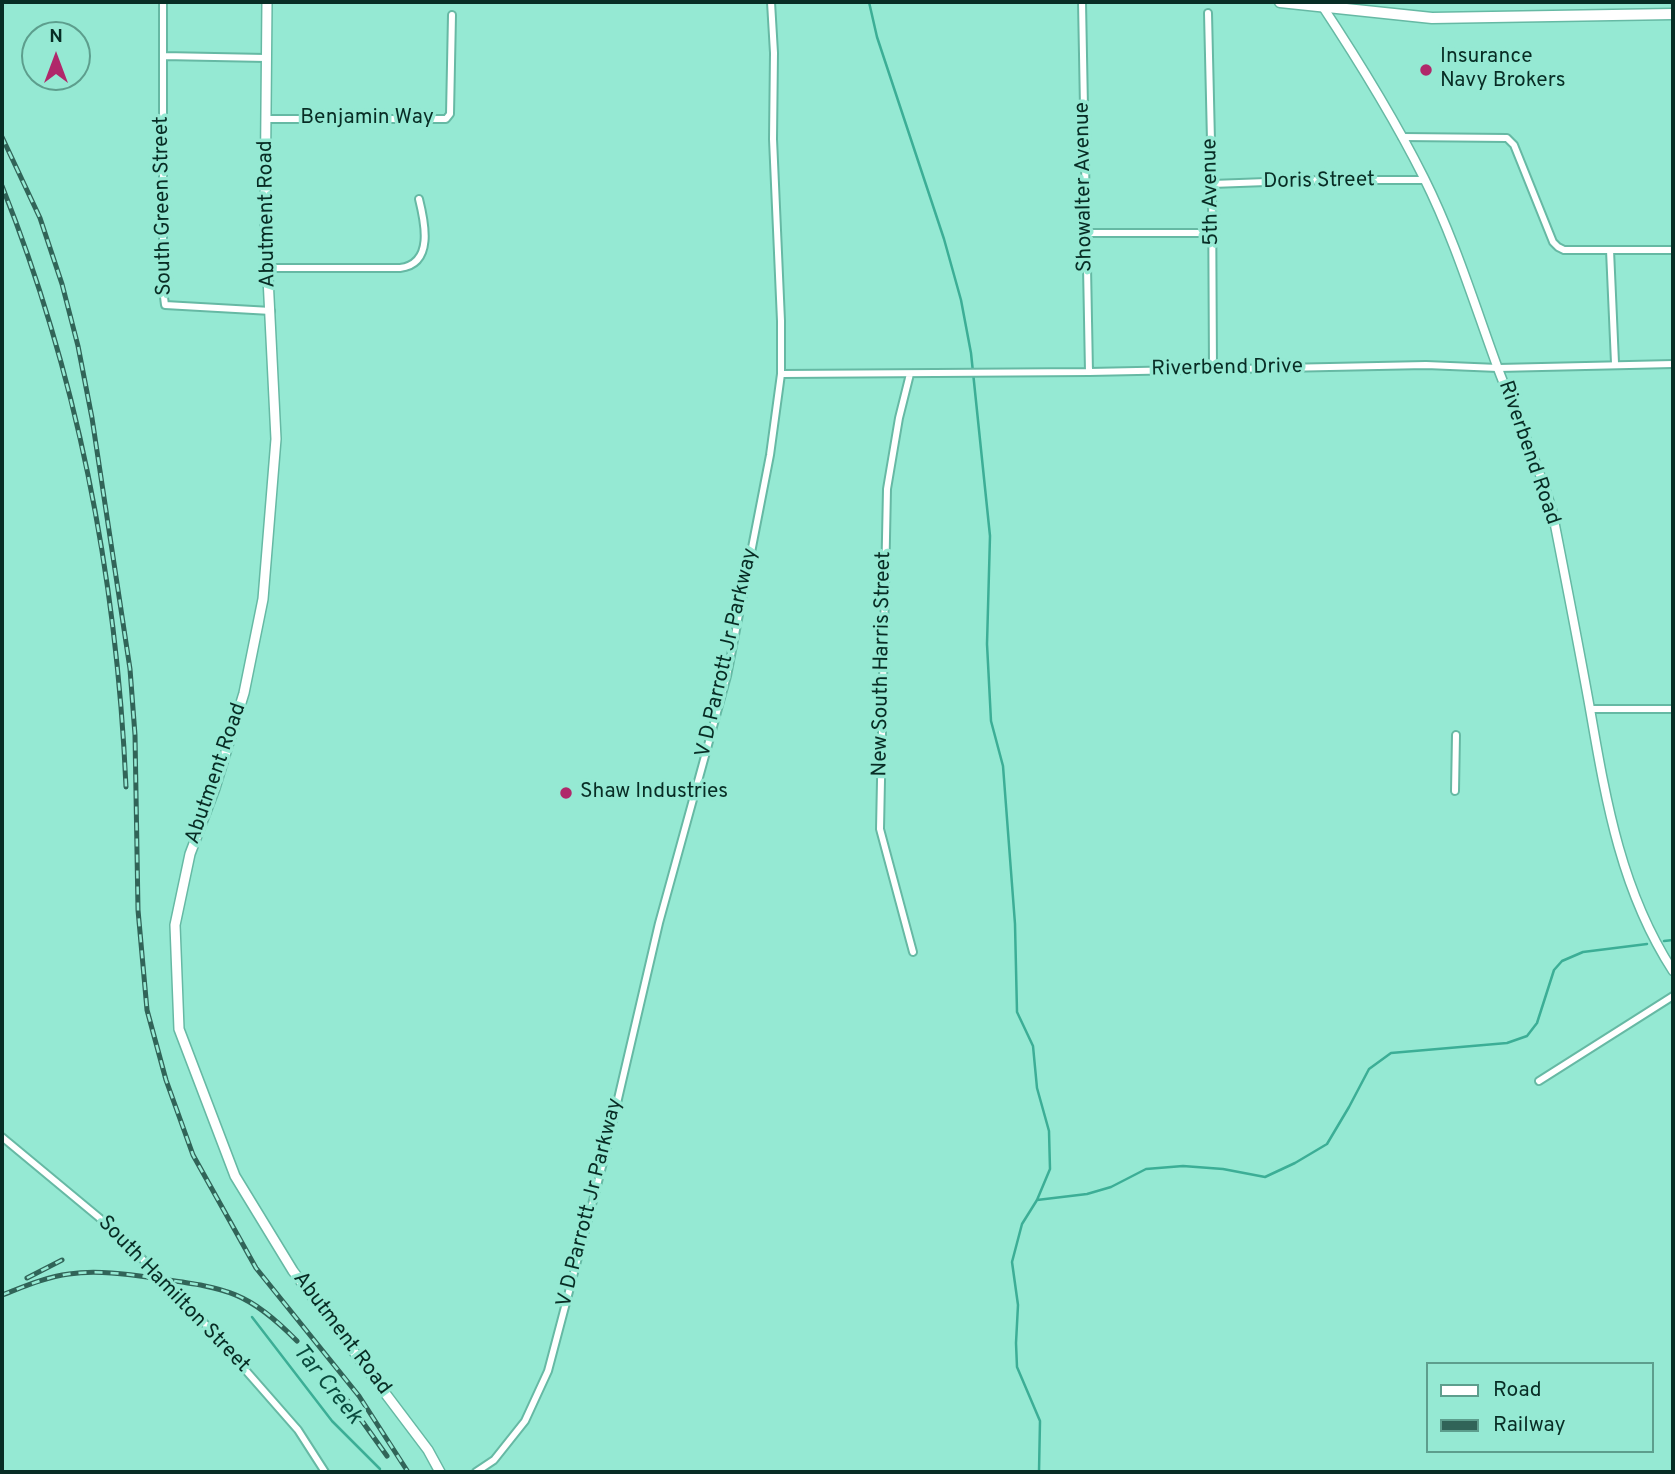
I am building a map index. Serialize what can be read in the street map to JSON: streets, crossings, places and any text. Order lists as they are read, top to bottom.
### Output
{
  "streets": {
    "main road": ["Abutment Road"],
    "street": [
      "Benjamin Way",
      "Doris Street",
      "Showalter Avenue",
      "5th Avenue",
      "South Green Street",
      "Riverbend Drive",
      "Riverbend Road",
      "V D Parrott Jr Parkway",
      "New South Harris Street",
      "South Hamilton Street"
    ]
  },
  "crossings": [
    ["Benjamin Way", "Abutment Road"],
    ["Doris Street", "5th Avenue"],
    ["Doris Street", "Riverbend Road"],
    ["Showalter Avenue", "Riverbend Drive"],
    ["5th Avenue", "Riverbend Drive"],
    ["South Green Street", "Abutment Road"],
    ["Riverbend Drive", "Riverbend Road"],
    ["Riverbend Drive", "V D Parrott Jr Parkway"],
    ["Riverbend Drive", "New South Harris Street"]
  ],
  "water": ["Tar Creek"],
  "places": ["Insurance Navy Brokers", "Shaw Industries"],
  "legend": ["Road", "Railway"],
  "north": "top"
}
